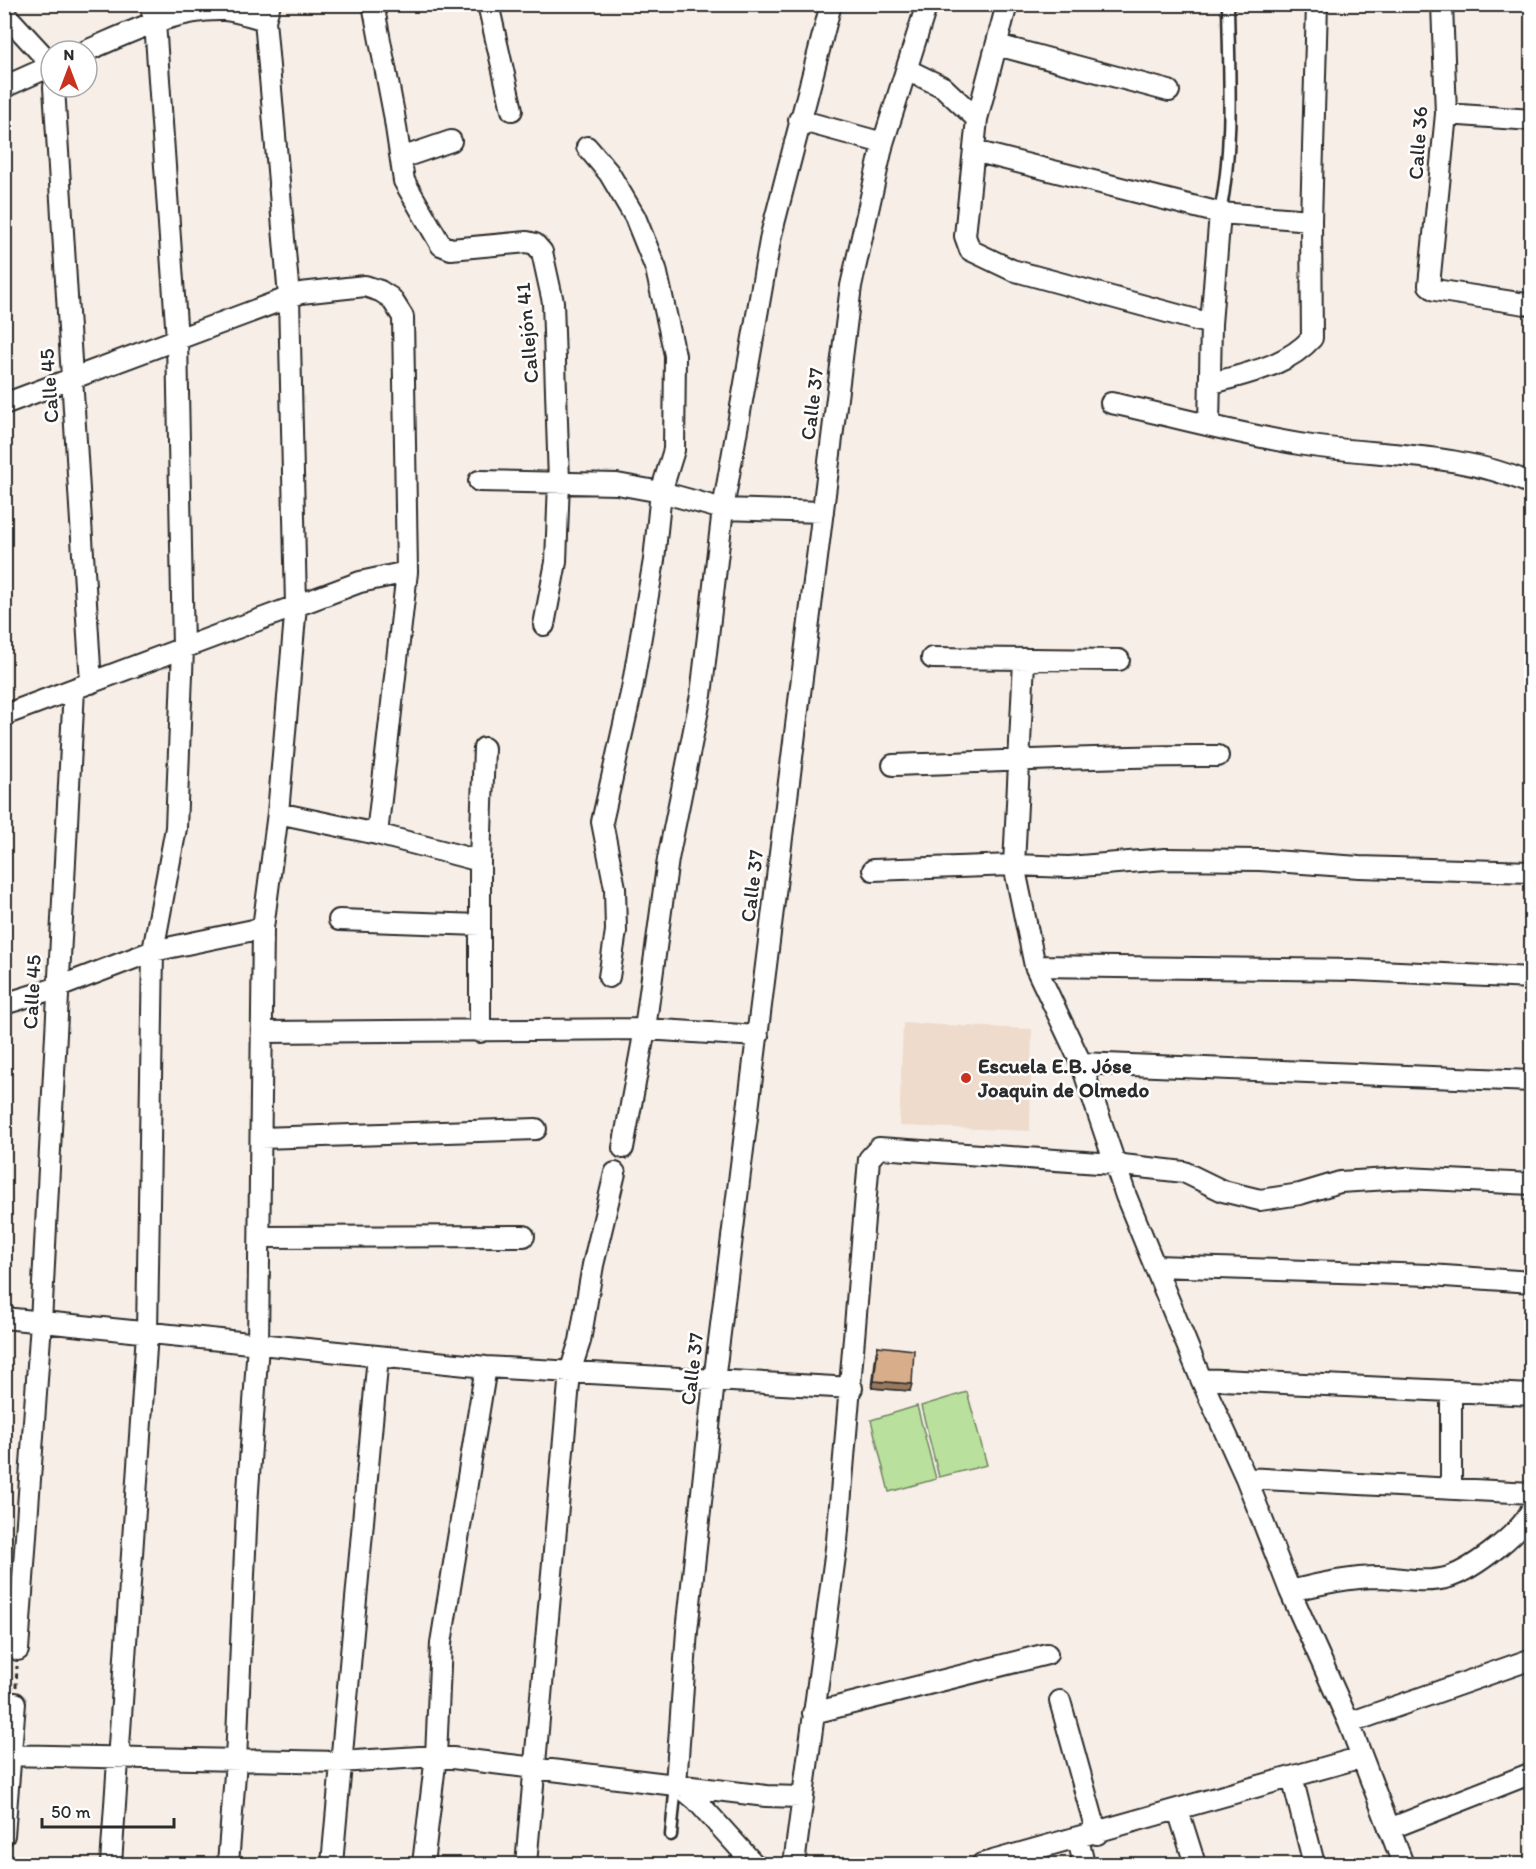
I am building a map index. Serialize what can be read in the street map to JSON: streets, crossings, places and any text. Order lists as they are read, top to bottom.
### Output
{
  "streets": {
    "street": [
      "Calle 36",
      "Callejón 41",
      "Calle 45",
      "Calle 37"
    ]
  },
  "places": ["Escuela E.B. Jóse Joaquin de Olmedo"],
  "scale_bar": "50 m",
  "north": "top"
}
